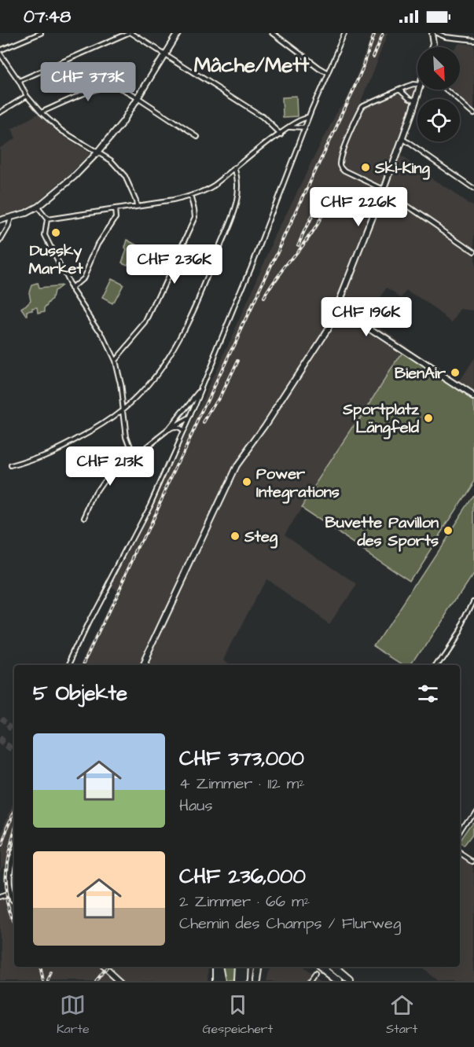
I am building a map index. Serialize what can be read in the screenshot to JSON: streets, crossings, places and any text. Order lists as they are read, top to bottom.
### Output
{
  "districts": ["Mâche/Mett"],
  "places": [
    "Ski-King",
    "Dussky Market",
    "BienAir",
    "Sportplatz Längfeld",
    "Power Integrations",
    "Buvette Pavillon des Sports",
    "Steg"
  ],
  "north": "bottom right",
  "page": {
    "status": "07:48",
    "price": [
      "CHF 373K",
      "CHF 226K",
      "CHF 236K",
      "CHF 196K",
      "CHF 213K"
    ],
    "heading": "5 Objekte",
    "list": [
      {
        "name": "CHF 373,000",
        "note": "4 Zimmer · 112 m² · Haus"
      },
      {
        "name": "CHF 236,000",
        "note": "2 Zimmer · 66 m² · Chemin des Champs / Flurweg"
      }
    ],
    "tabs": ["Karte", "Gespeichert", "Start"]
  }
}
